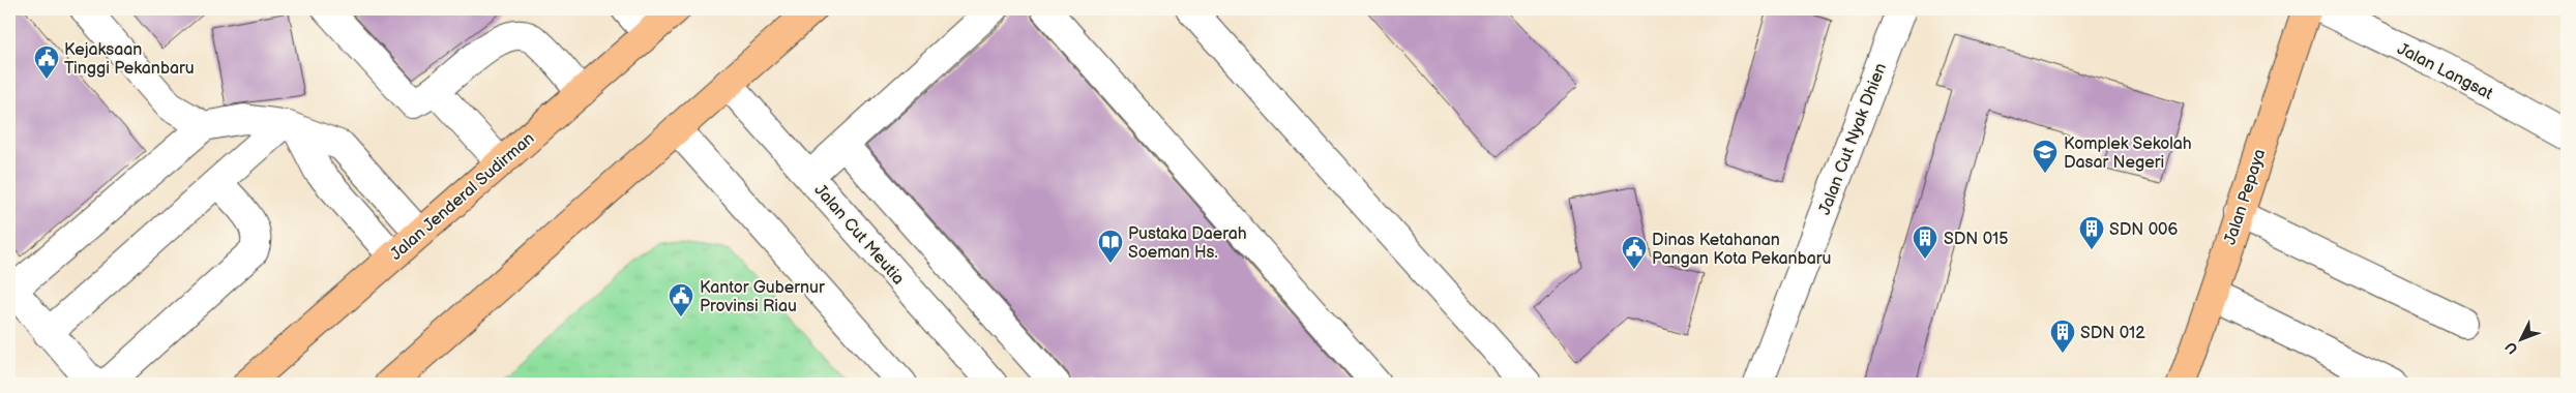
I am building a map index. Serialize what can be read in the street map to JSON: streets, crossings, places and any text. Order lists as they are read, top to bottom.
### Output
{
  "streets": {
    "main road": ["Jalan Jenderal Sudirman", "Jalan Pepaya"],
    "street": ["Jalan Langsat", "Jalan Cut Nyak Dhien", "Jalan Cut Meutia"]
  },
  "places": {
    "public building": ["Kejaksaan Tinggi Pekanbaru", "Dinas Ketahanan Pangan Kota Pekanbaru", "Kantor Gubernur Provinsi Riau"],
    "school or university": ["Komplek Sekolah Dasar Negeri"],
    "building": ["SDN 006", "SDN 015", "SDN 012"],
    "library": ["Pustaka Daerah Soeman Hs."]
  },
  "north": "bottom left"
}
